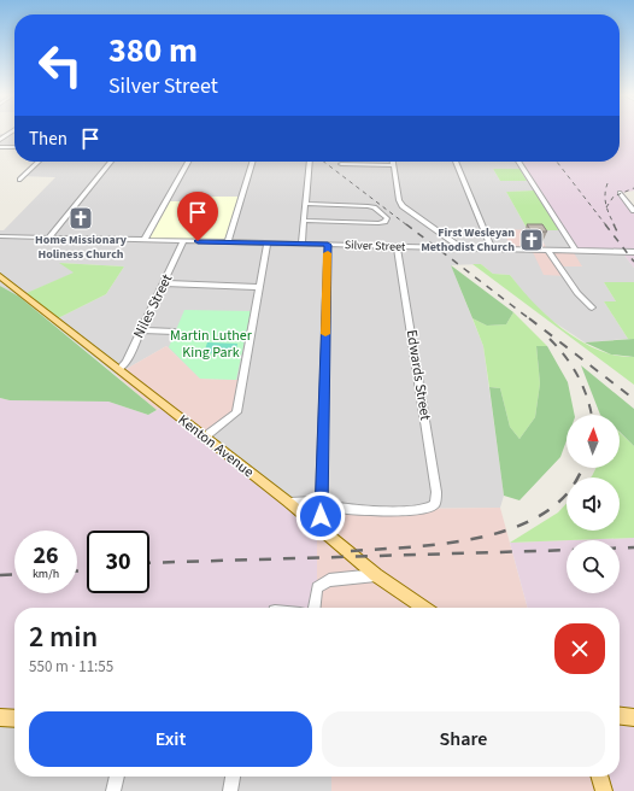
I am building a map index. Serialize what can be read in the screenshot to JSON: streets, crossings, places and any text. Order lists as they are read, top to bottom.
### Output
{
  "streets": {
    "main road": ["Kenton Avenue"],
    "street": ["Silver Street", "Niles Street", "Edwards Street"]
  },
  "crossings": [
    ["Silver Street", "Niles Street"],
    ["Silver Street", "Edwards Street"],
    ["Niles Street", "Kenton Avenue"]
  ],
  "parks": ["Martin Luther King Park"],
  "places": {
    "church": ["Home Missionary Holiness Church", "First Wesleyan Methodist Church"]
  },
  "north": "top",
  "page": {
    "turn": ["380 m", "Silver Street"],
    "then": "Then",
    "speed": "26 km/h",
    "limit": "30",
    "heading": ["2 min", "550 m · 11:55"],
    "buttons": ["Exit", "Share"]
  }
}
